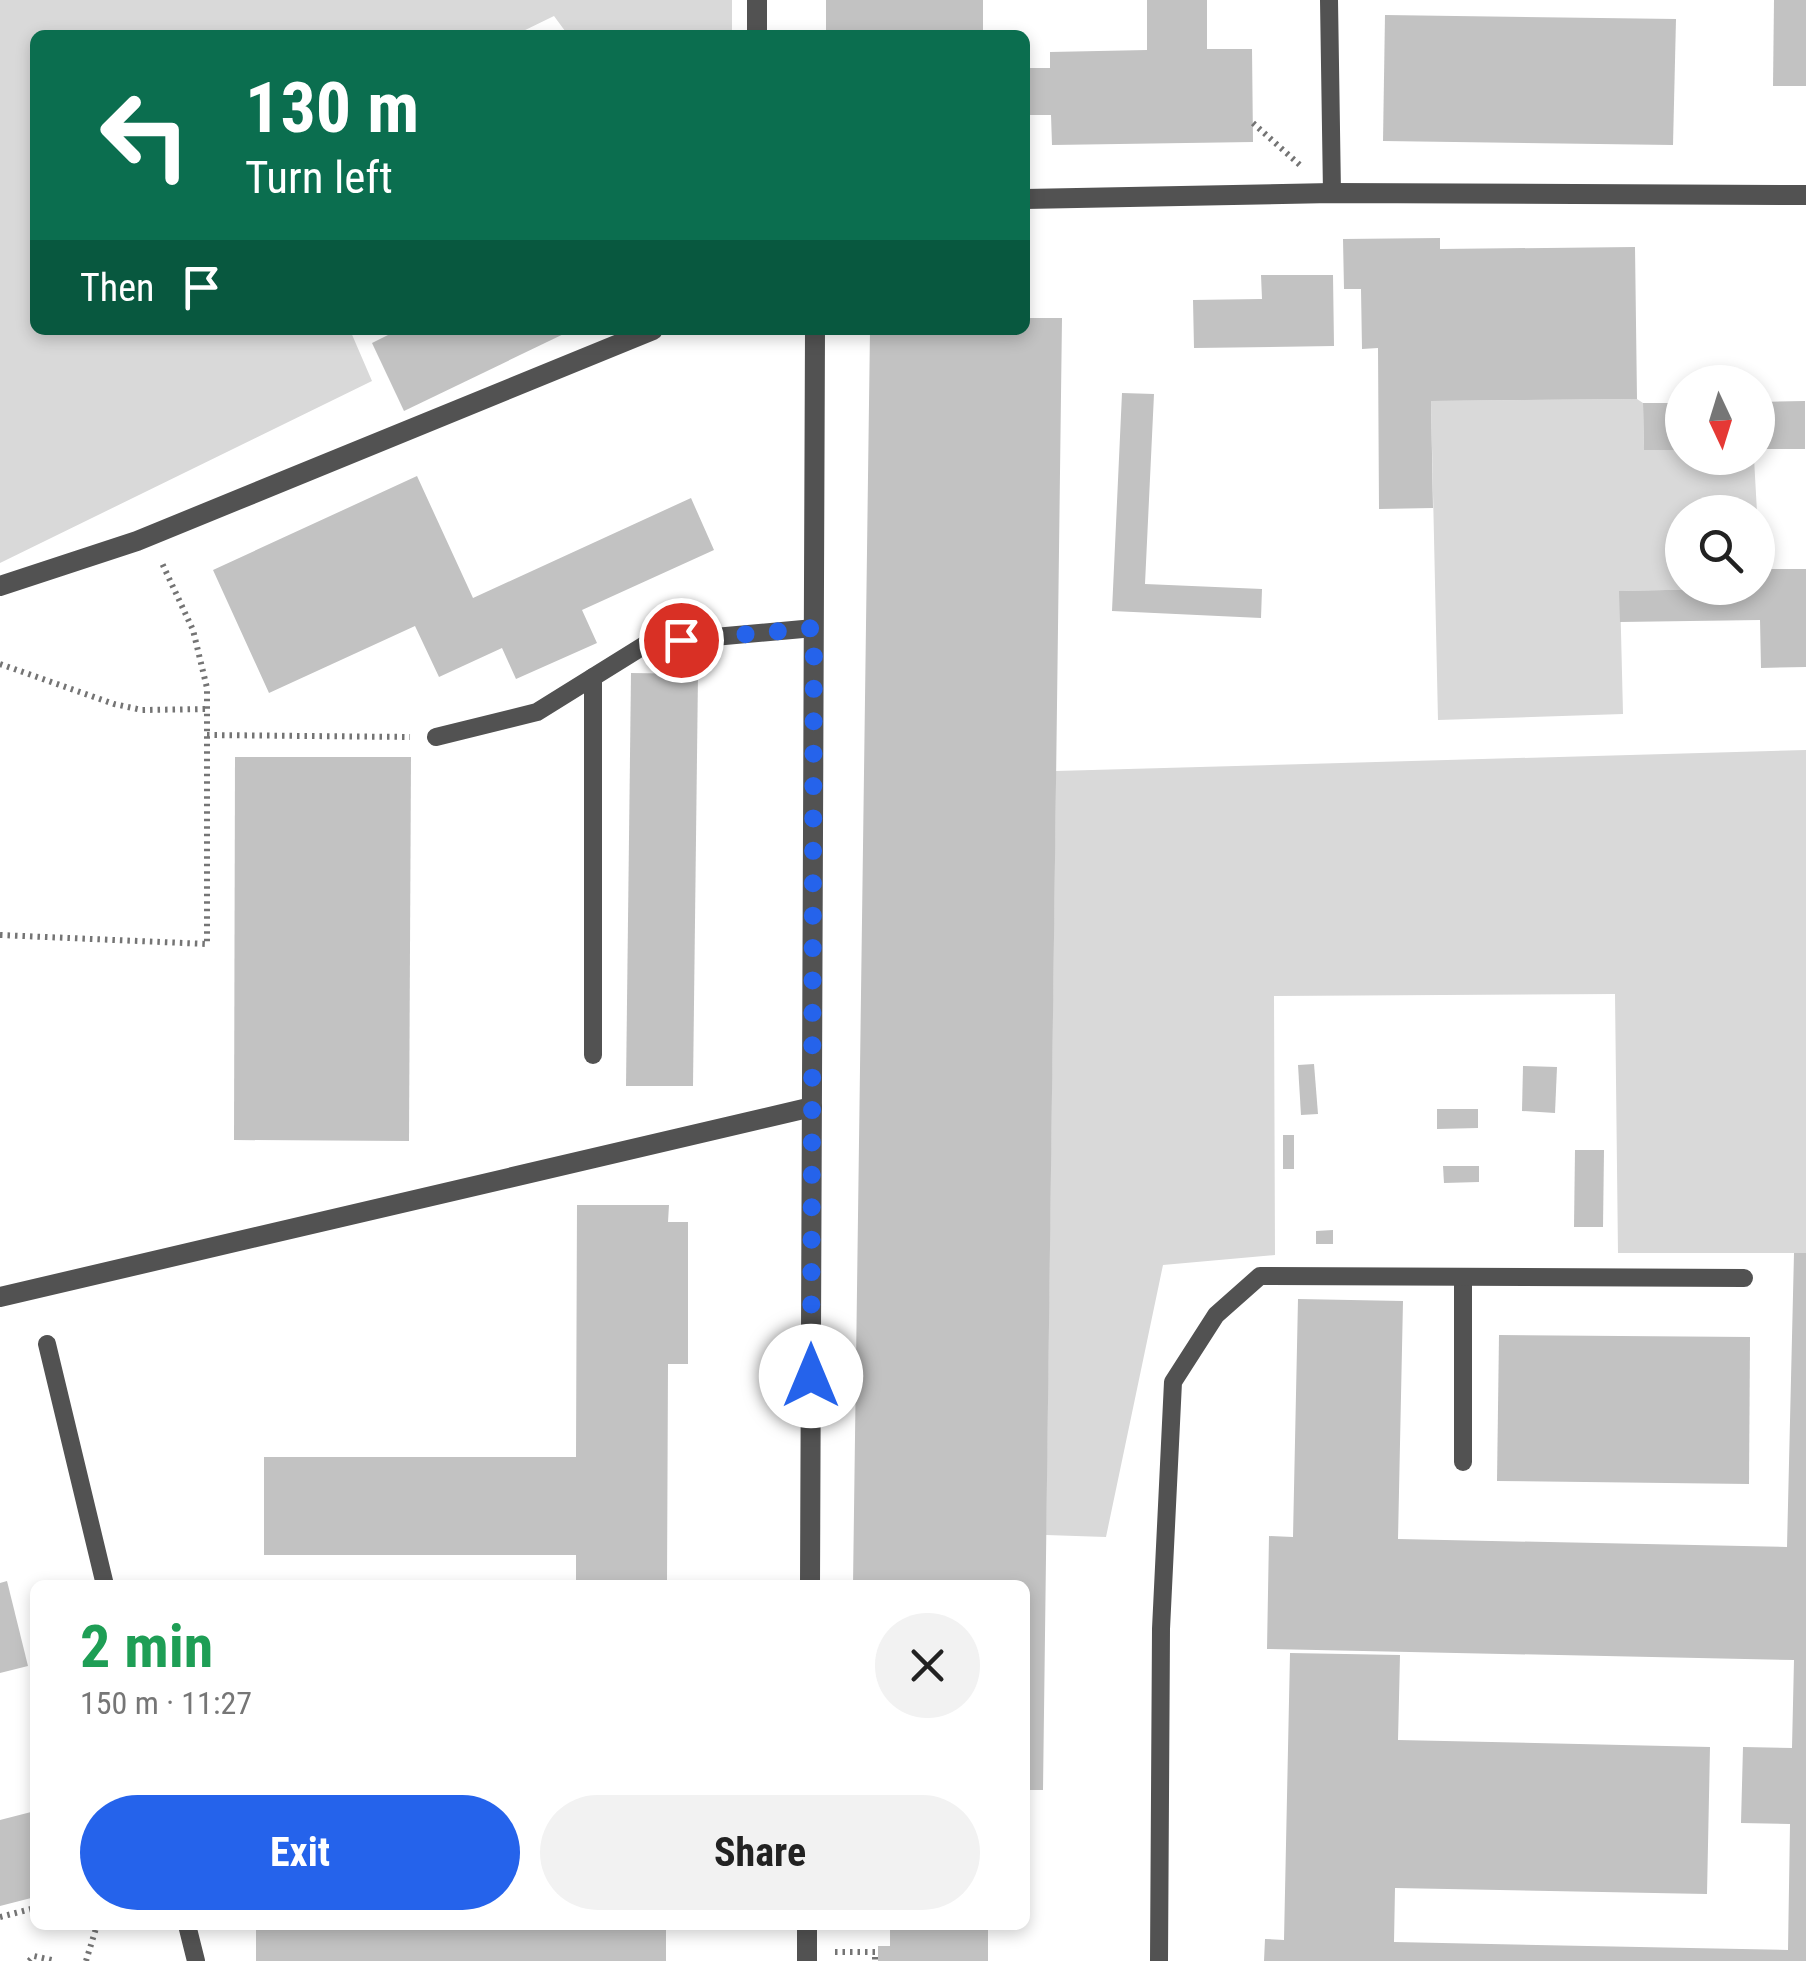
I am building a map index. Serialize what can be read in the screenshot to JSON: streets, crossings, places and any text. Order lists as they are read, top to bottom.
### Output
{
  "north": "bottom",
  "page": {
    "turn": ["130 m", "Turn left"],
    "then": "Then",
    "heading": ["2 min", "150 m · 11:27"],
    "buttons": ["Exit", "Share"]
  }
}
